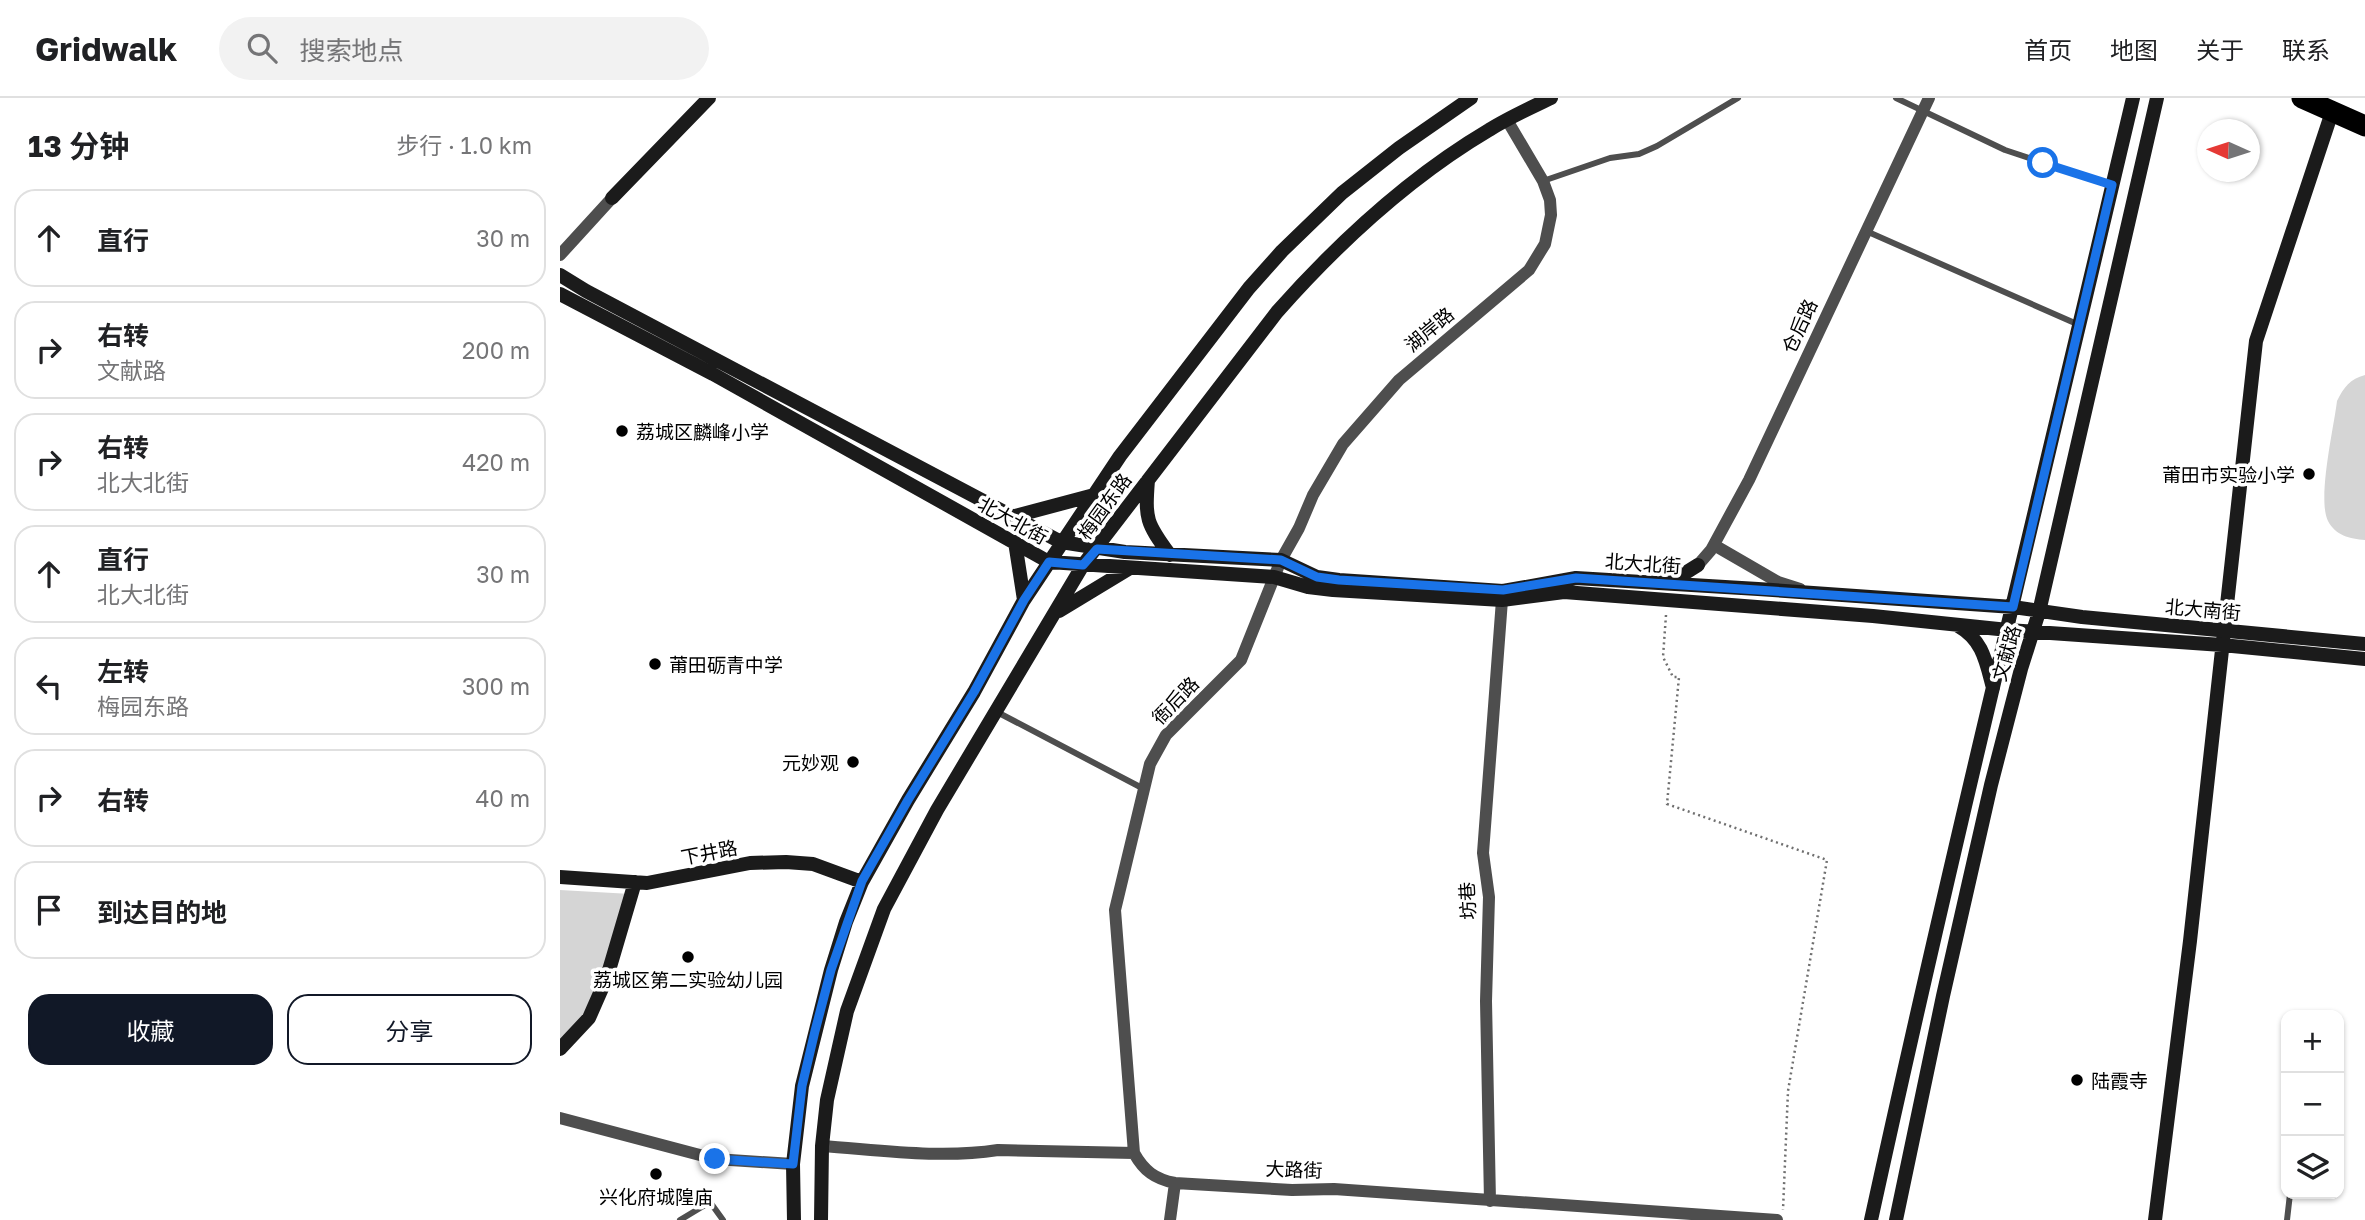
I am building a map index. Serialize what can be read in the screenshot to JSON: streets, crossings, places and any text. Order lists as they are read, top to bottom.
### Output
{
  "streets": {
    "main road": [
      "梅园东路",
      "北大北街",
      "北大南街",
      "文献路",
      "下井路"
    ],
    "street": [
      "仓后路",
      "湖岸路",
      "衙后路",
      "坊巷",
      "大路街"
    ]
  },
  "crossings": [
    ["湖岸路", "梅园东路"],
    ["湖岸路", "北大北街"],
    ["湖岸路", "衙后路"],
    ["梅园东路", "北大北街"],
    ["梅园东路", "下井路"],
    ["北大北街", "北大南街"],
    ["北大北街", "文献路"],
    ["北大北街", "衙后路"],
    ["北大北街", "坊巷"],
    ["北大南街", "文献路"],
    ["衙后路", "大路街"],
    ["坊巷", "大路街"]
  ],
  "places": [
    "荔城区麟峰小学",
    "莆田市实验小学",
    "莆田砺青中学",
    "元妙观",
    "荔城区第二实验幼儿园",
    "陆霞寺",
    "兴化府城隍庙"
  ],
  "north": "left",
  "page": {
    "header": "Gridwalk",
    "search": "搜索地点",
    "nav": [
      "首页",
      "地图",
      "关于",
      "联系"
    ],
    "heading": ["13 分钟", "步行 · 1.0 km"],
    "list": [
      ["直行", "30 m"],
      ["右转", "文献路", "200 m"],
      ["右转", "北大北街", "420 m"],
      ["直行", "北大北街", "30 m"],
      ["左转", "梅园东路", "300 m"],
      ["右转", "40 m"],
      "到达目的地"
    ],
    "buttons": ["收藏", "分享"],
    "map_buttons": ["+", "−"]
  }
}
